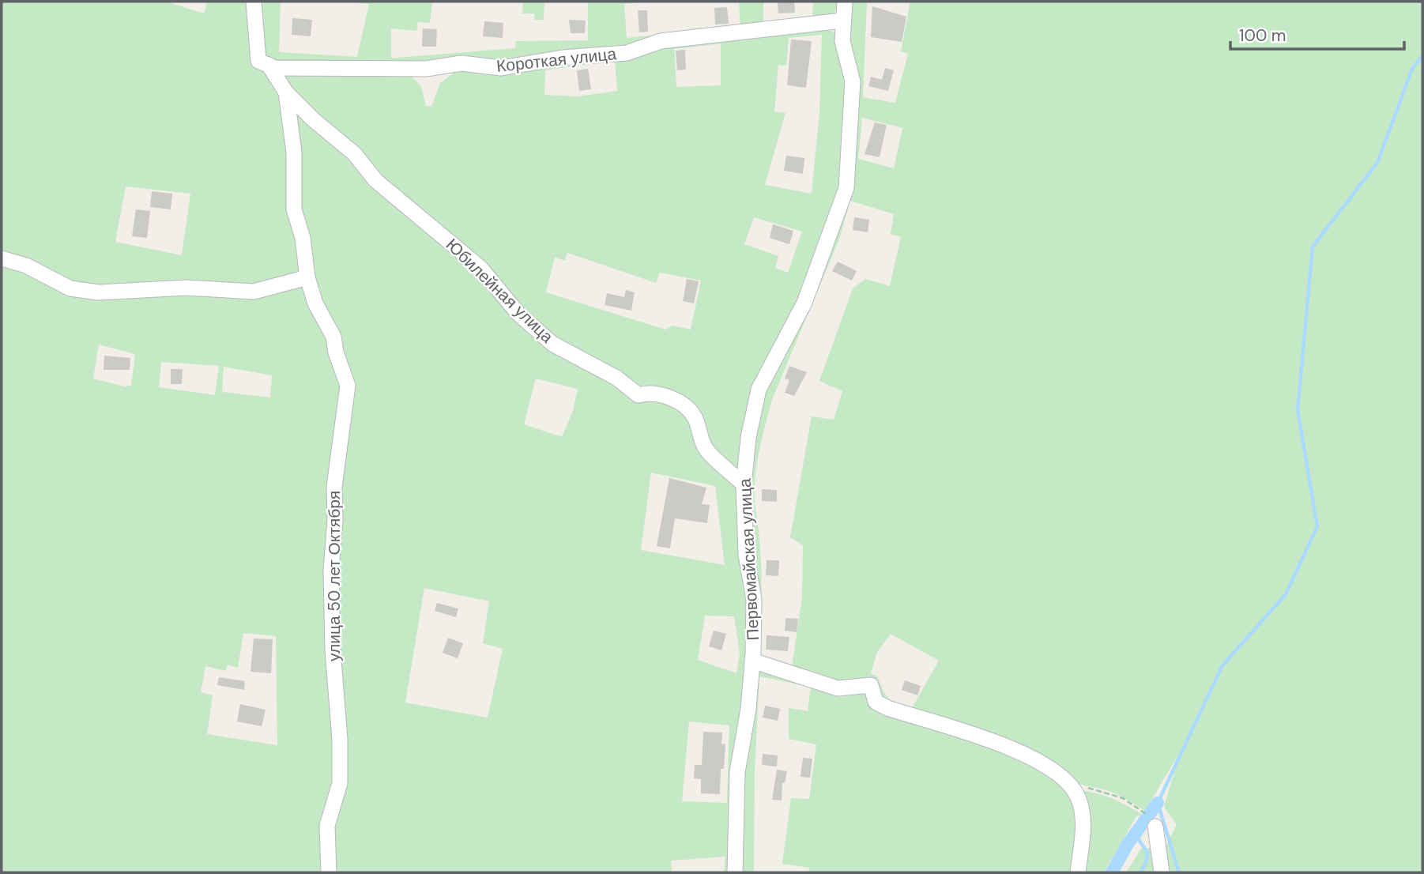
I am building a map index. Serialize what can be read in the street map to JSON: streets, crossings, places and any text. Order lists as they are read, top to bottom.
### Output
{
  "streets": {
    "street": [
      "Короткая улица",
      "Юбилейная улица",
      "Первомайская улица",
      "улица 50 лет Октября"
    ]
  },
  "crossings": [
    ["Короткая улица", "Первомайская улица"],
    ["Короткая улица", "улица 50 лет Октября"],
    ["Юбилейная улица", "Первомайская улица"],
    ["Юбилейная улица", "улица 50 лет Октября"]
  ],
  "scale_bar": "100 m"
}
